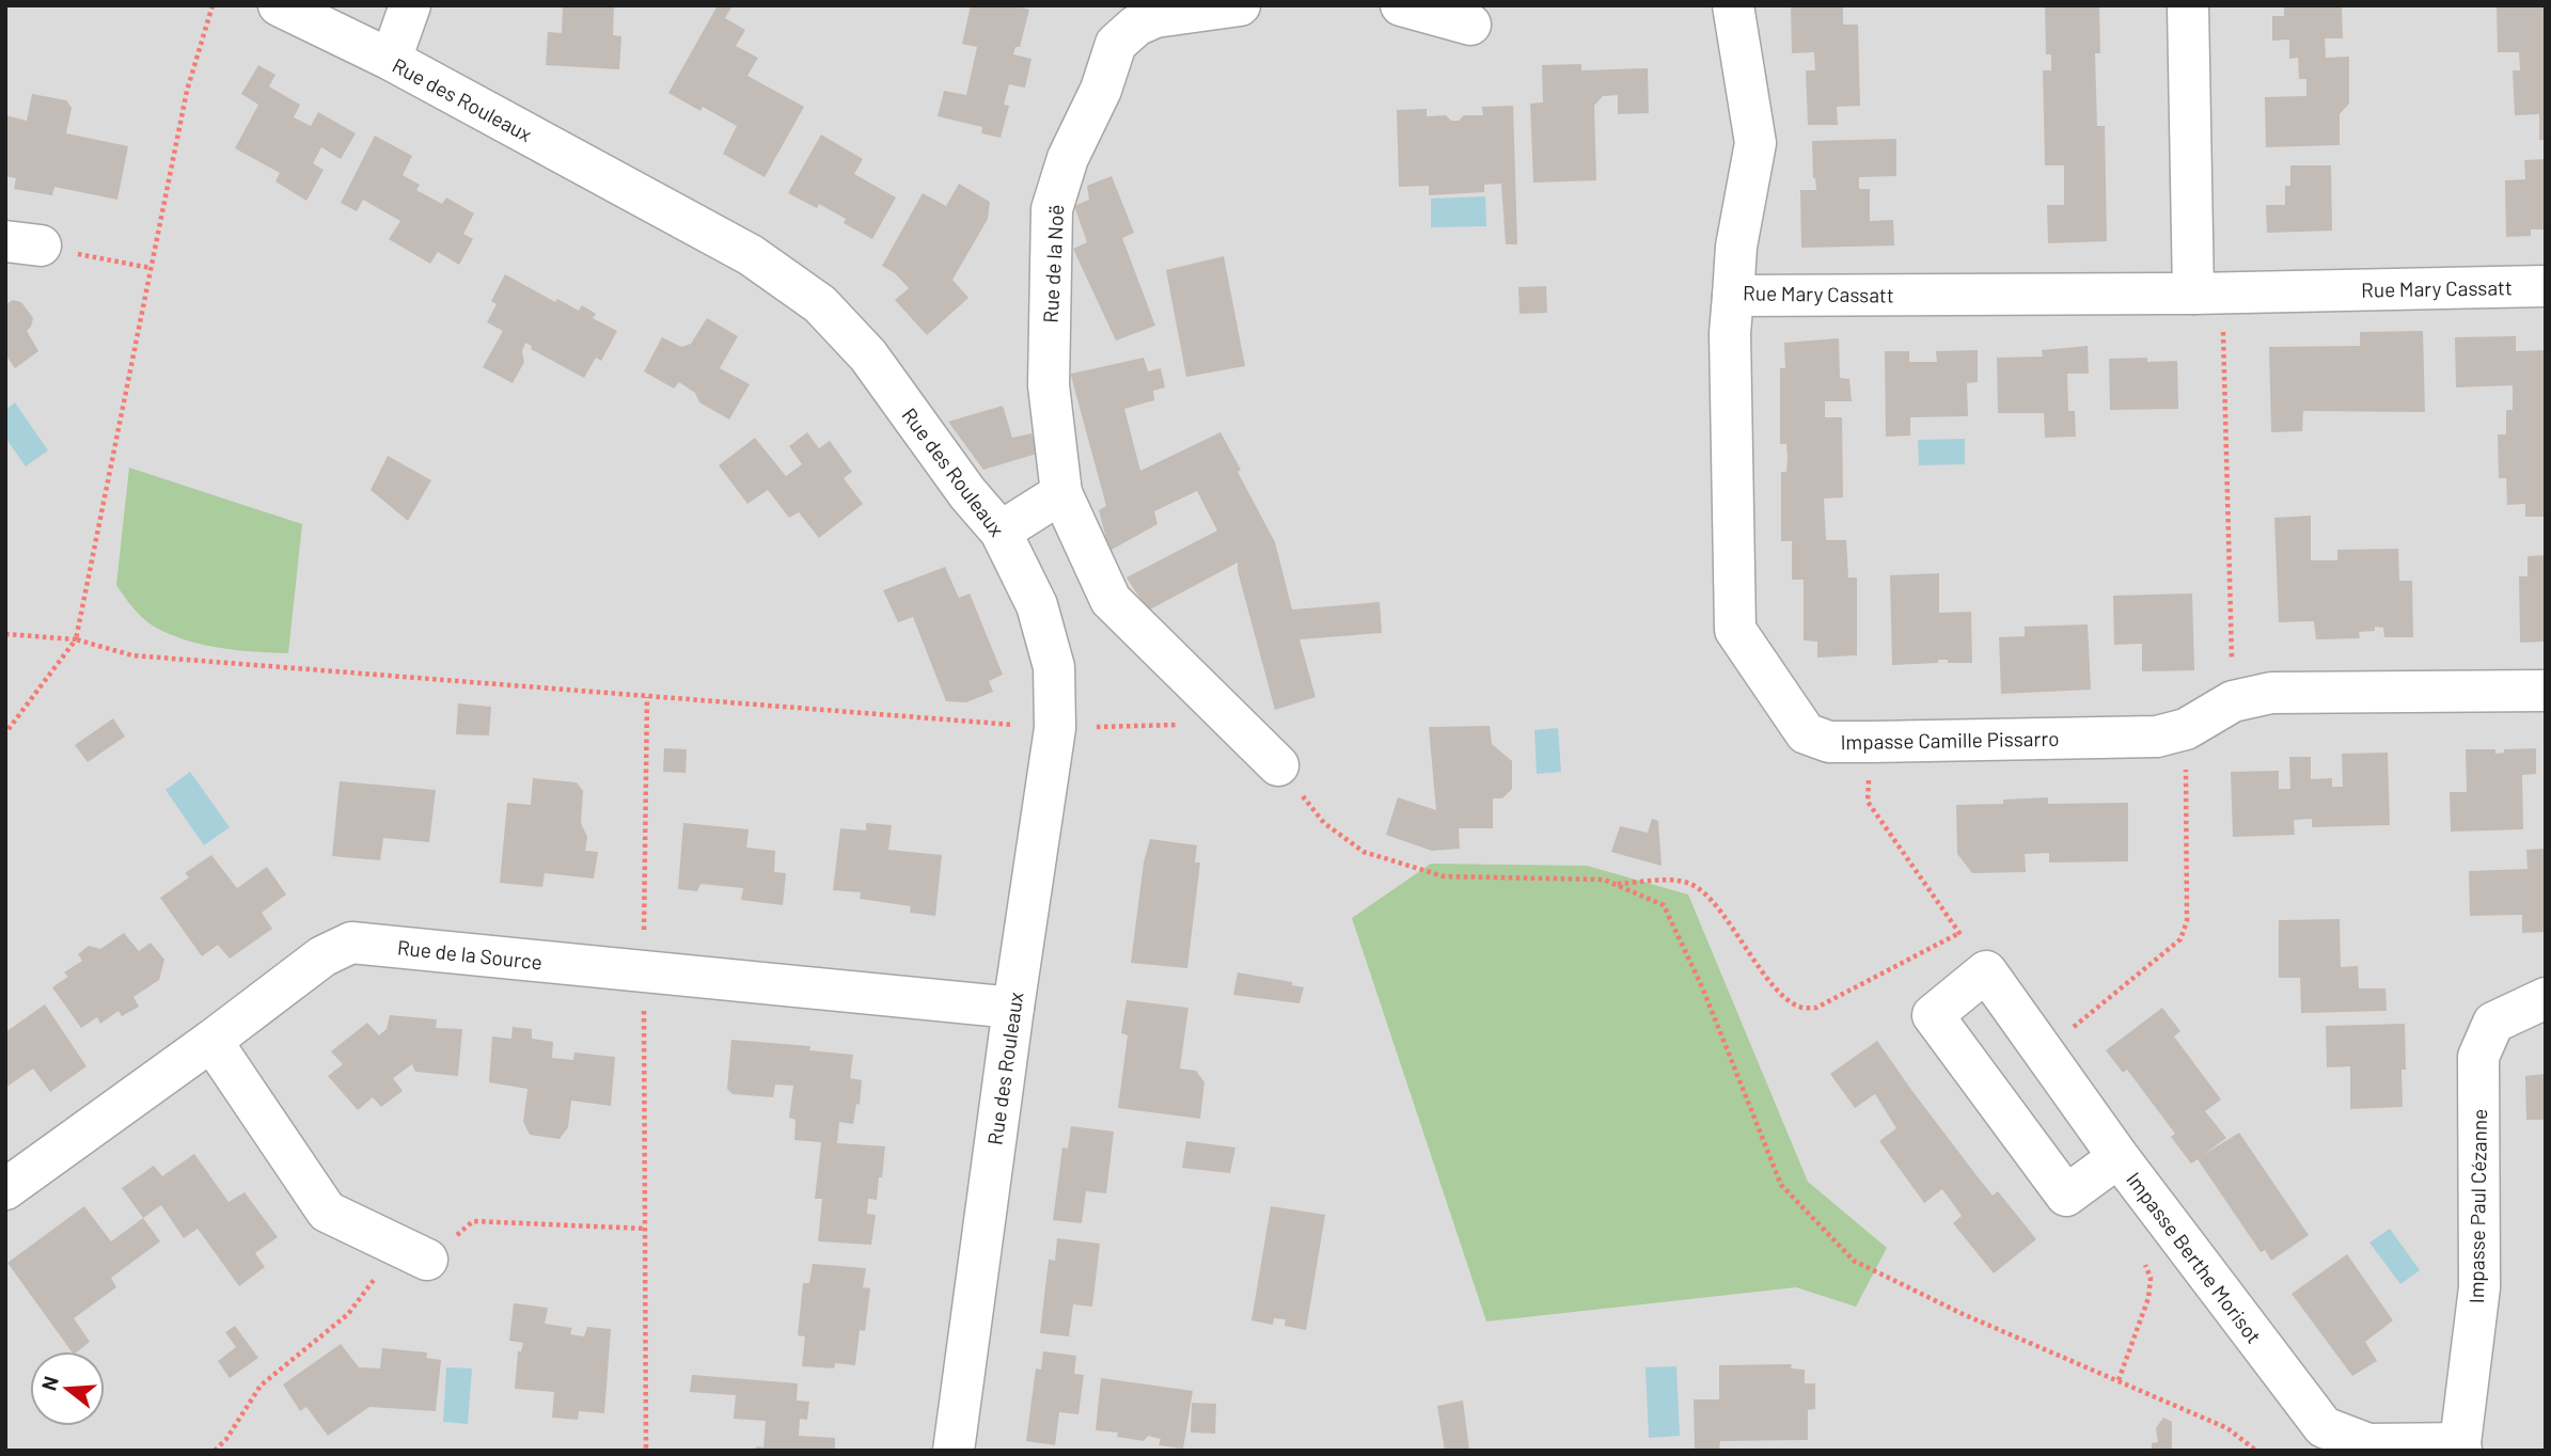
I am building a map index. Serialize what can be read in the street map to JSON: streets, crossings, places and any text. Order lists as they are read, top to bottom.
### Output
{
  "streets": {
    "street": [
      "Rue des Rouleaux",
      "Rue de la Noë",
      "Rue Mary Cassatt",
      "Impasse Camille Pissarro",
      "Rue de la Source",
      "Impasse Paul Cézanne",
      "Impasse Berthe Morisot"
    ]
  },
  "crossings": [
    ["Rue des Rouleaux", "Rue de la Source"],
    ["Rue Mary Cassatt", "Impasse Camille Pissarro"],
    ["Impasse Paul Cézanne", "Impasse Berthe Morisot"]
  ],
  "north": "left"
}
